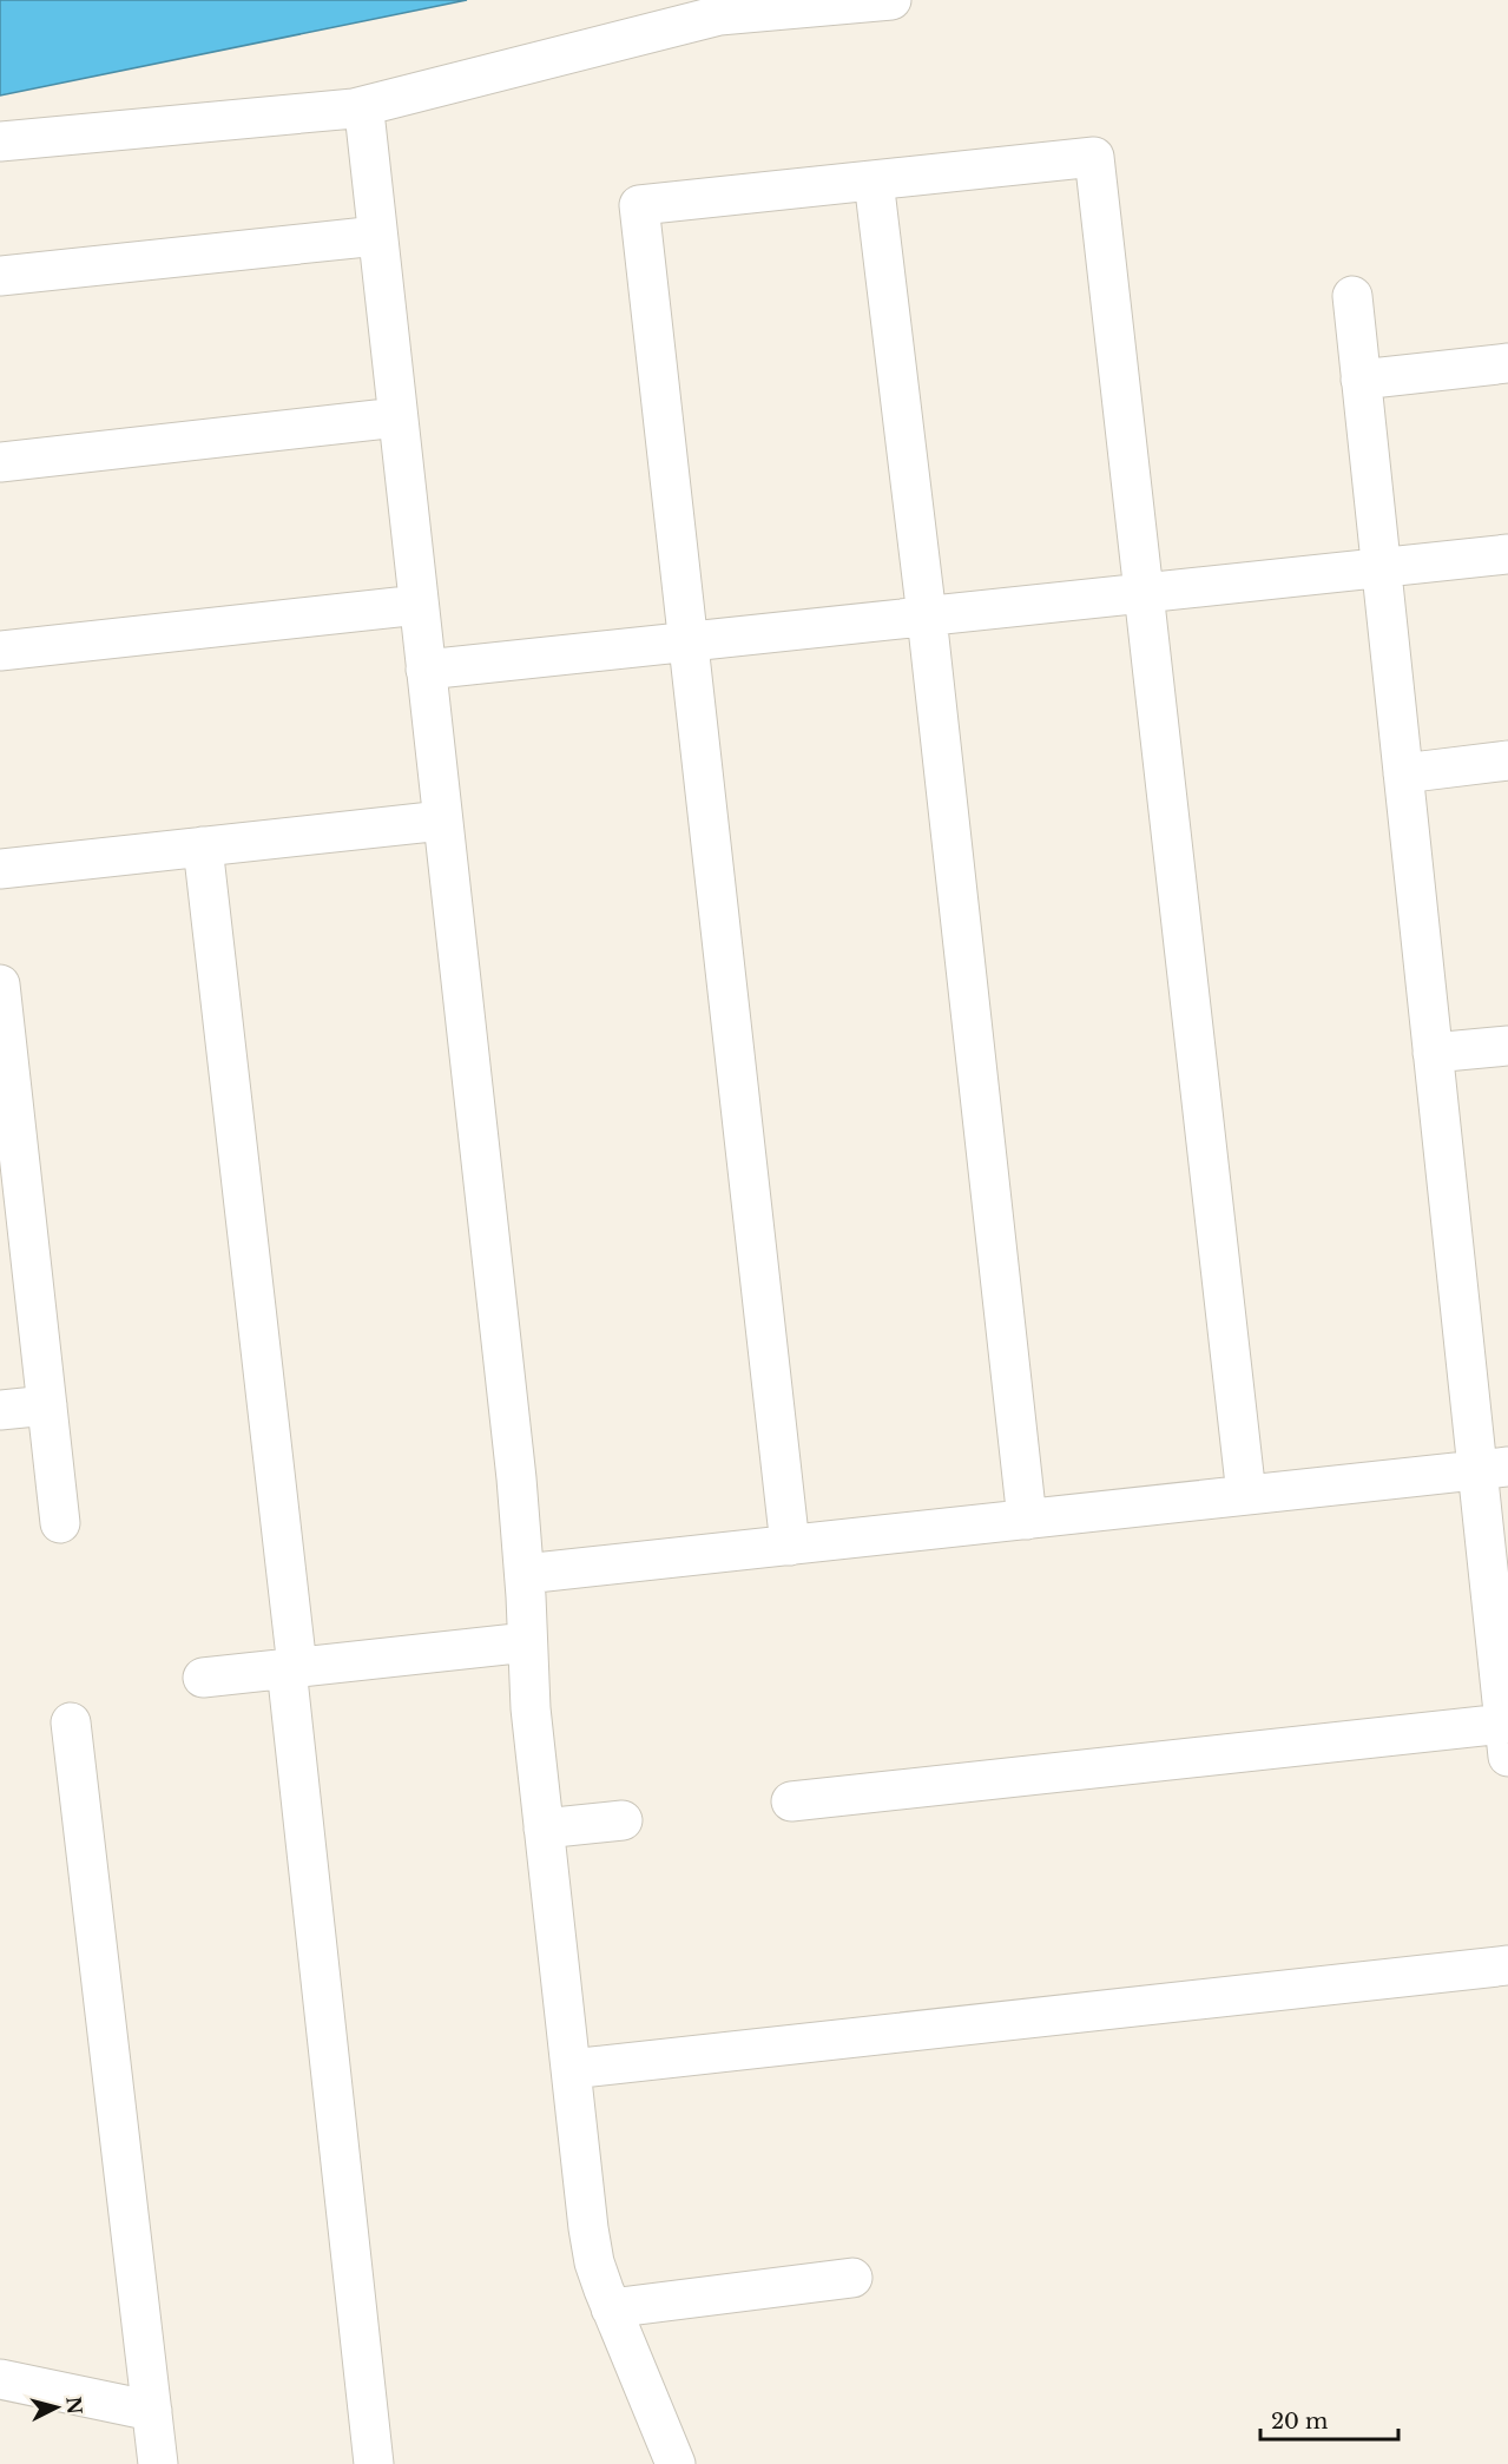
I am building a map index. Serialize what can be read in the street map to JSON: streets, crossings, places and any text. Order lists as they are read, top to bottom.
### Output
{
  "scale_bar": "20 m",
  "north": "right"
}
